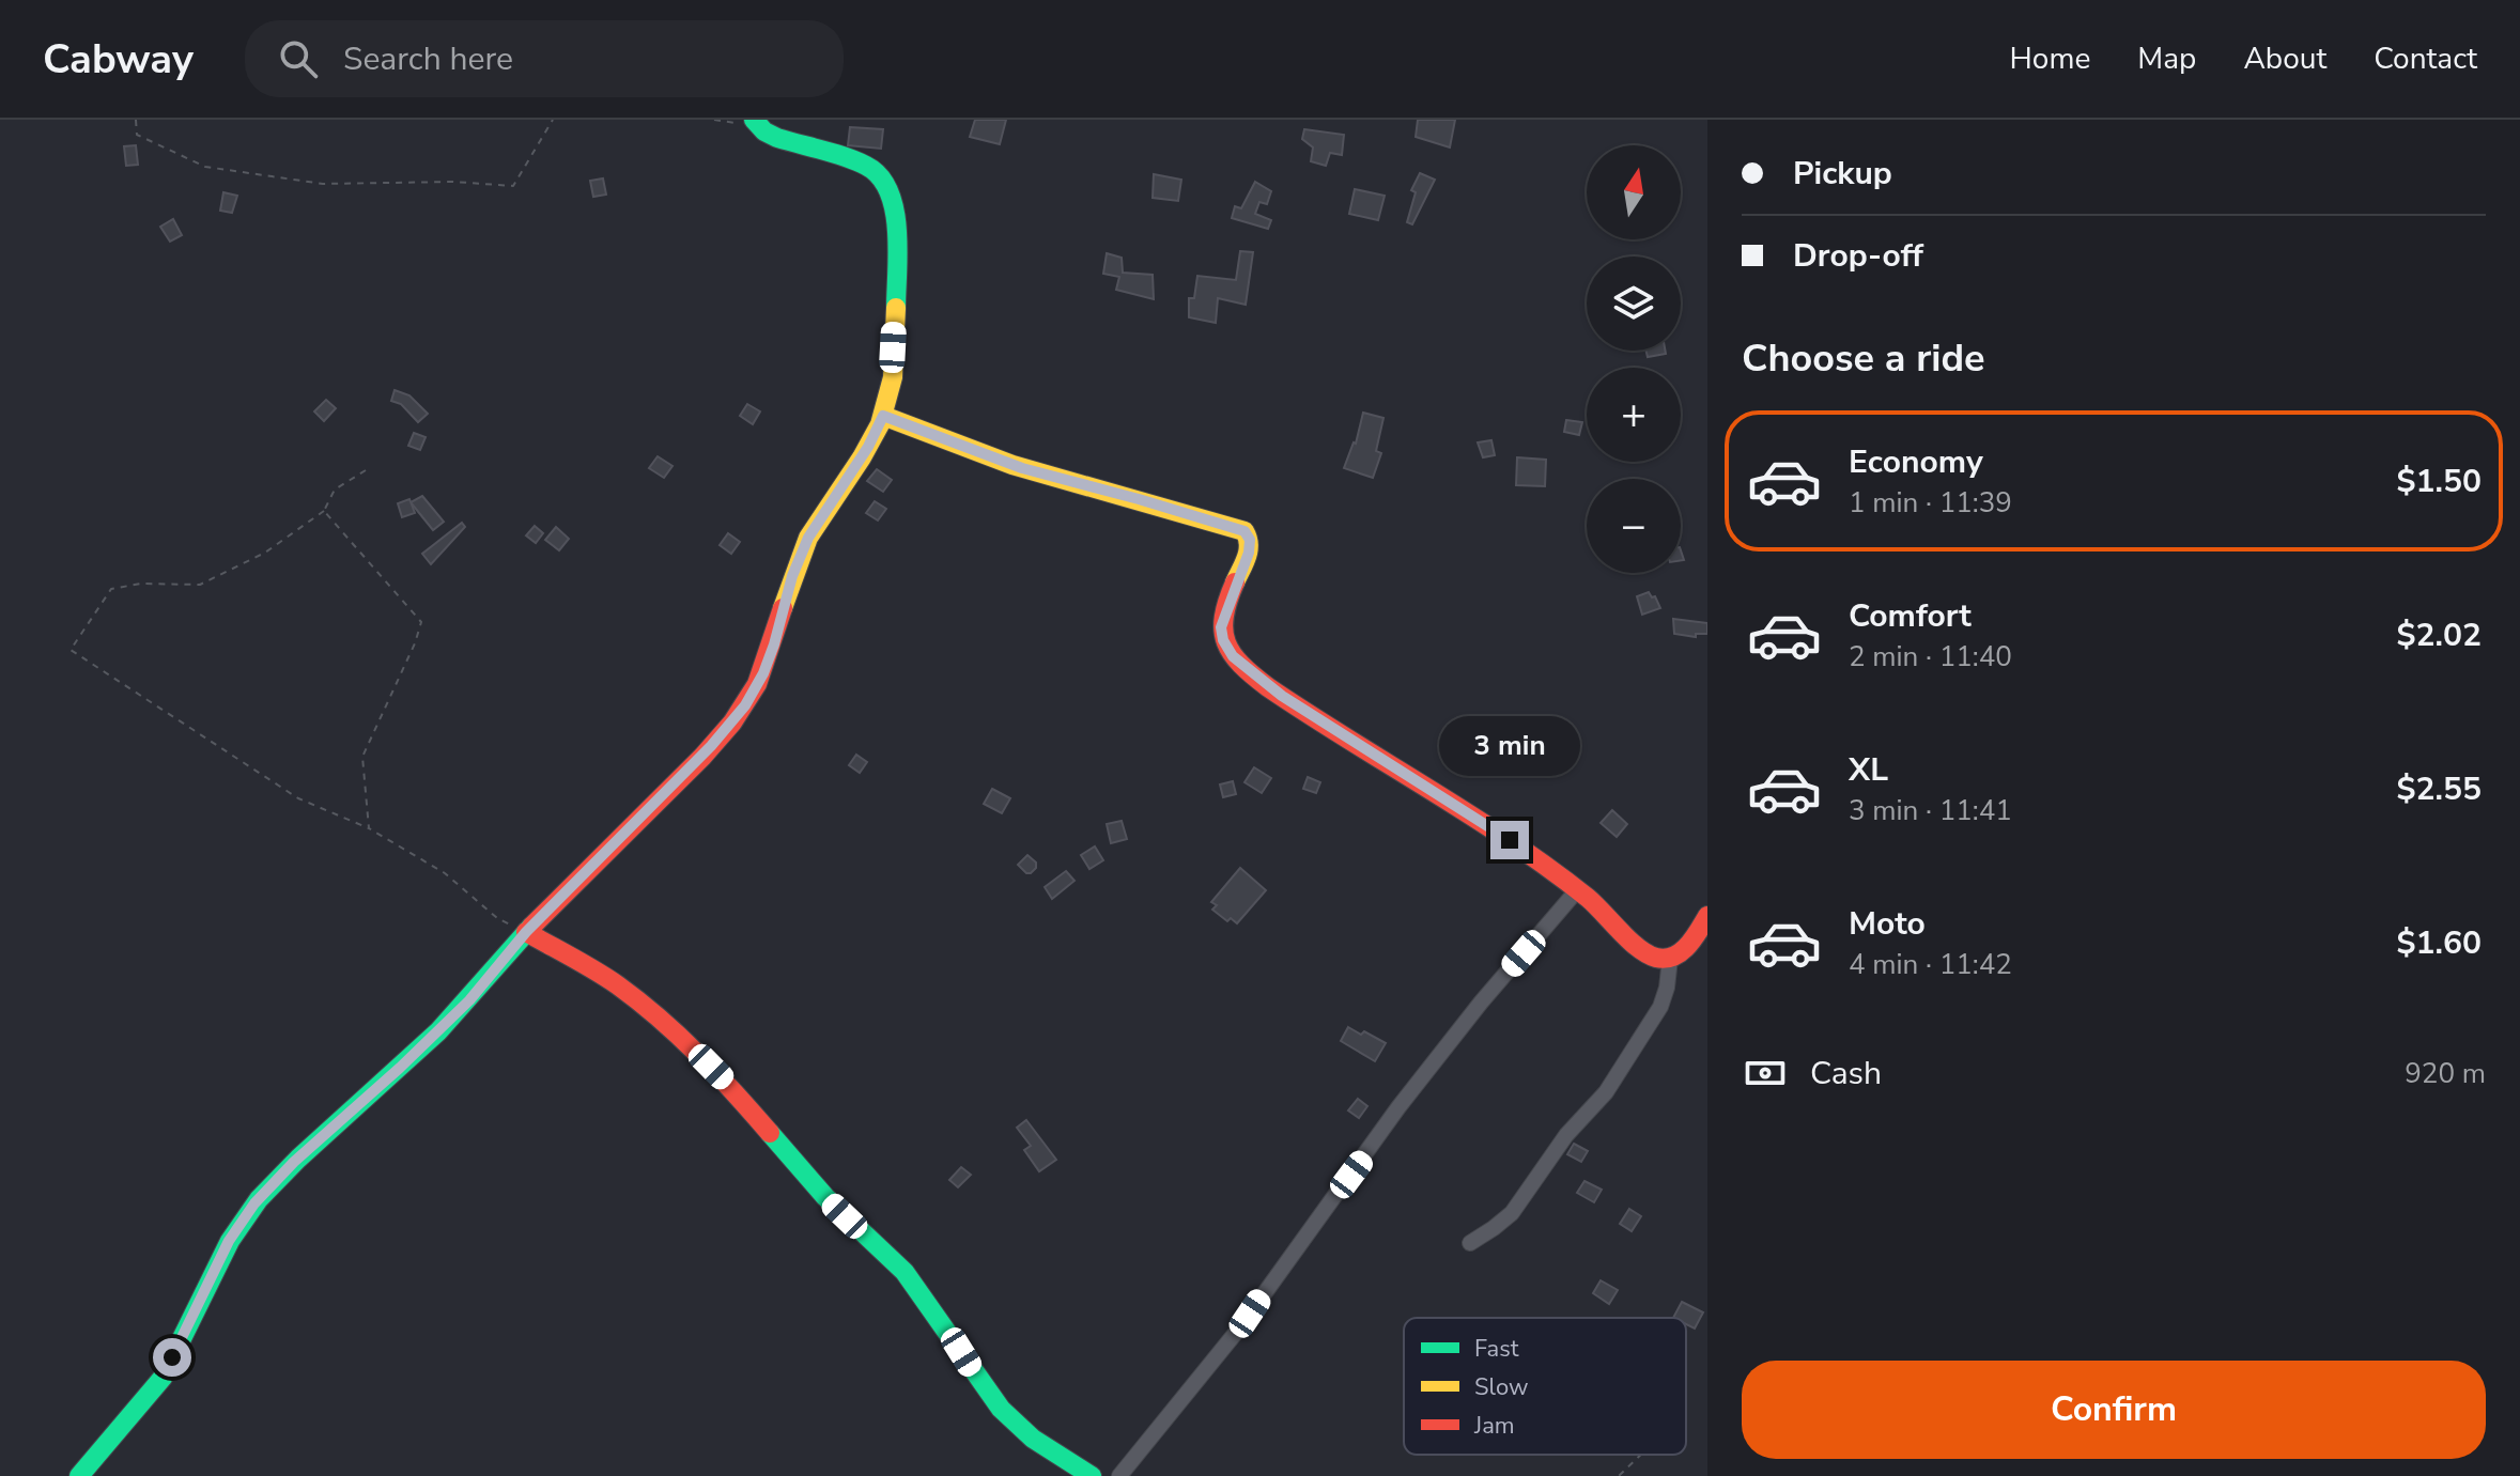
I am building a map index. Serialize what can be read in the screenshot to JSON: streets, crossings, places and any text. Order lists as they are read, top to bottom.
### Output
{
  "legend": ["Fast", "Slow", "Jam"],
  "north": "top",
  "page": {
    "header": "Cabway",
    "search": "Search here",
    "nav": [
      "Home",
      "Map",
      "About",
      "Contact"
    ],
    "banner": ["Pickup", "Drop-off"],
    "map_buttons": ["+", "−"],
    "heading": "Choose a ride",
    "list": [
      {
        "name": "Economy",
        "note": "1 min · 11:39",
        "value": "$1.50"
      },
      {
        "name": "Comfort",
        "note": "2 min · 11:40",
        "value": "$2.02"
      },
      {
        "name": "XL",
        "note": "3 min · 11:41",
        "value": "$2.55"
      },
      {
        "name": "Moto",
        "note": "4 min · 11:42",
        "value": "$1.60"
      }
    ],
    "bubble": "3 min",
    "pay": ["Cash", "920 m"],
    "buttons": "Confirm"
  }
}
